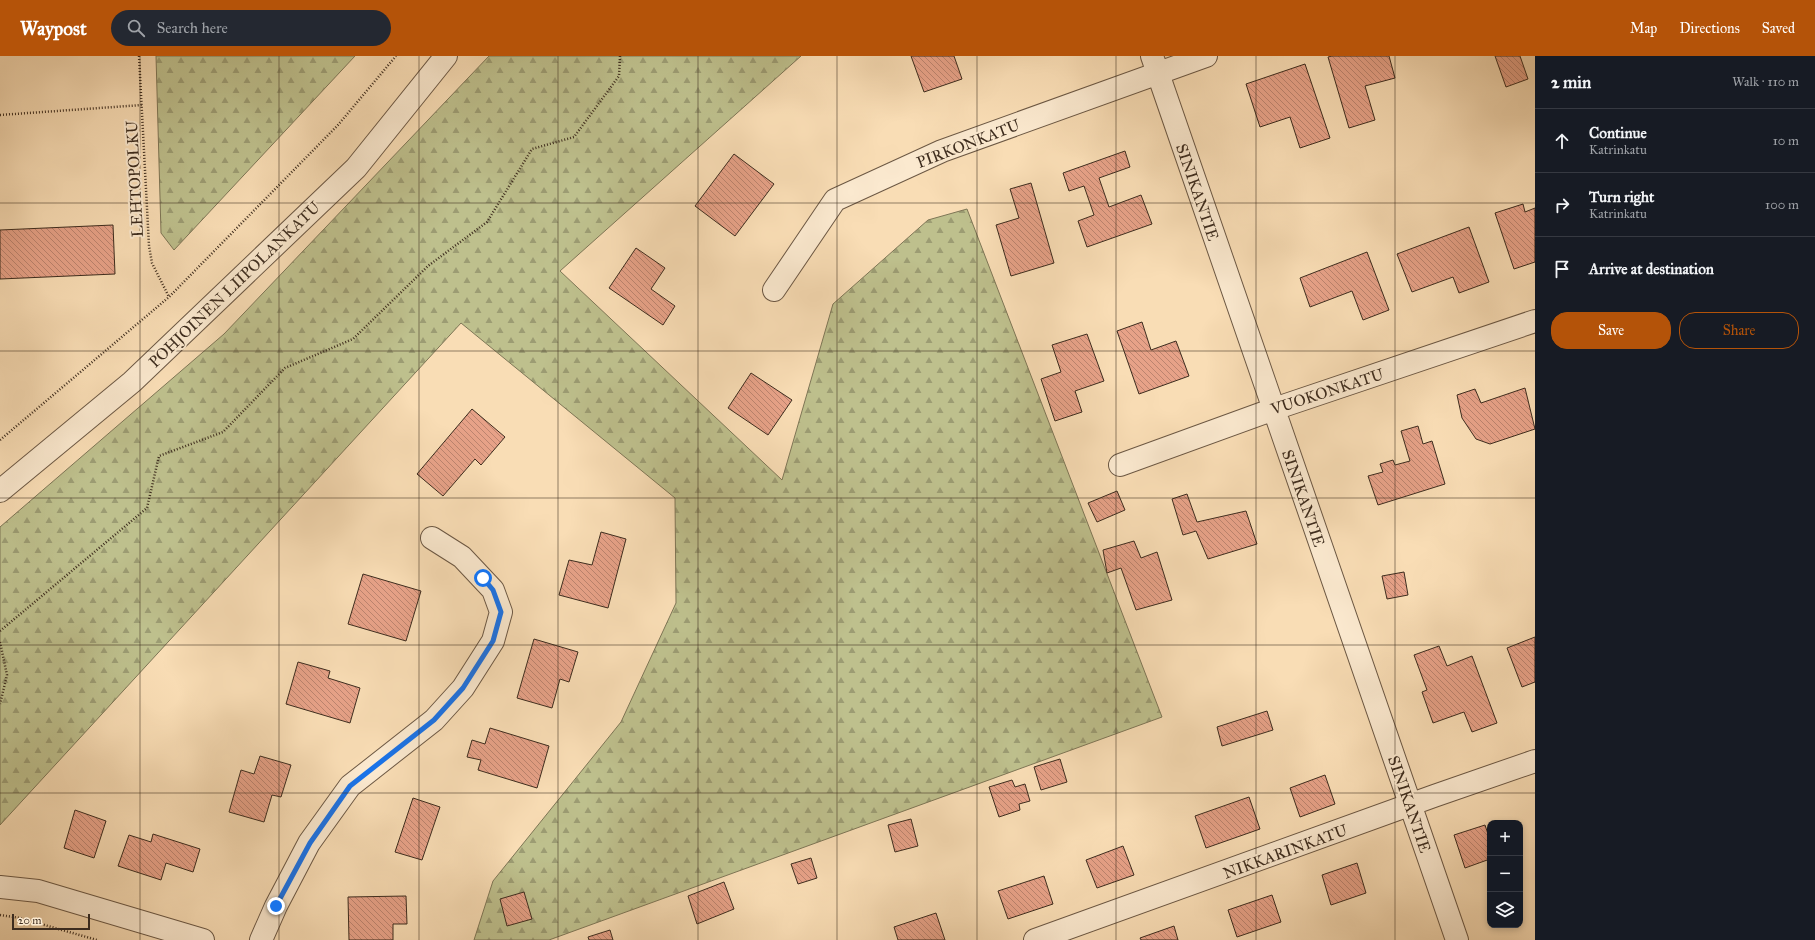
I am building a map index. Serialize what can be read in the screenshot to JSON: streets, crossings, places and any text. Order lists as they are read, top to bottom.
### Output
{
  "streets": {
    "street": [
      "PIRKONKATU",
      "SINIKANTIE",
      "POHJOINEN LIIPOLANKATU",
      "VUOKONKATU",
      "NIKKARINKATU"
    ],
    "path": ["LEHTOPOLKU"]
  },
  "crossings": [
    ["PIRKONKATU", "SINIKANTIE"],
    ["SINIKANTIE", "VUOKONKATU"],
    ["SINIKANTIE", "NIKKARINKATU"]
  ],
  "scale_bar": "20 m",
  "page": {
    "header": "Waypost",
    "search": "Search here",
    "nav": ["Map", "Directions", "Saved"],
    "heading": ["2 min", "Walk · 110 m"],
    "list": [
      ["Continue", "Katrinkatu", "10 m"],
      ["Turn right", "Katrinkatu", "100 m"],
      "Arrive at destination"
    ],
    "buttons": ["Save", "Share"],
    "map_buttons": ["+", "−"],
    "scale": "20 m"
  }
}
